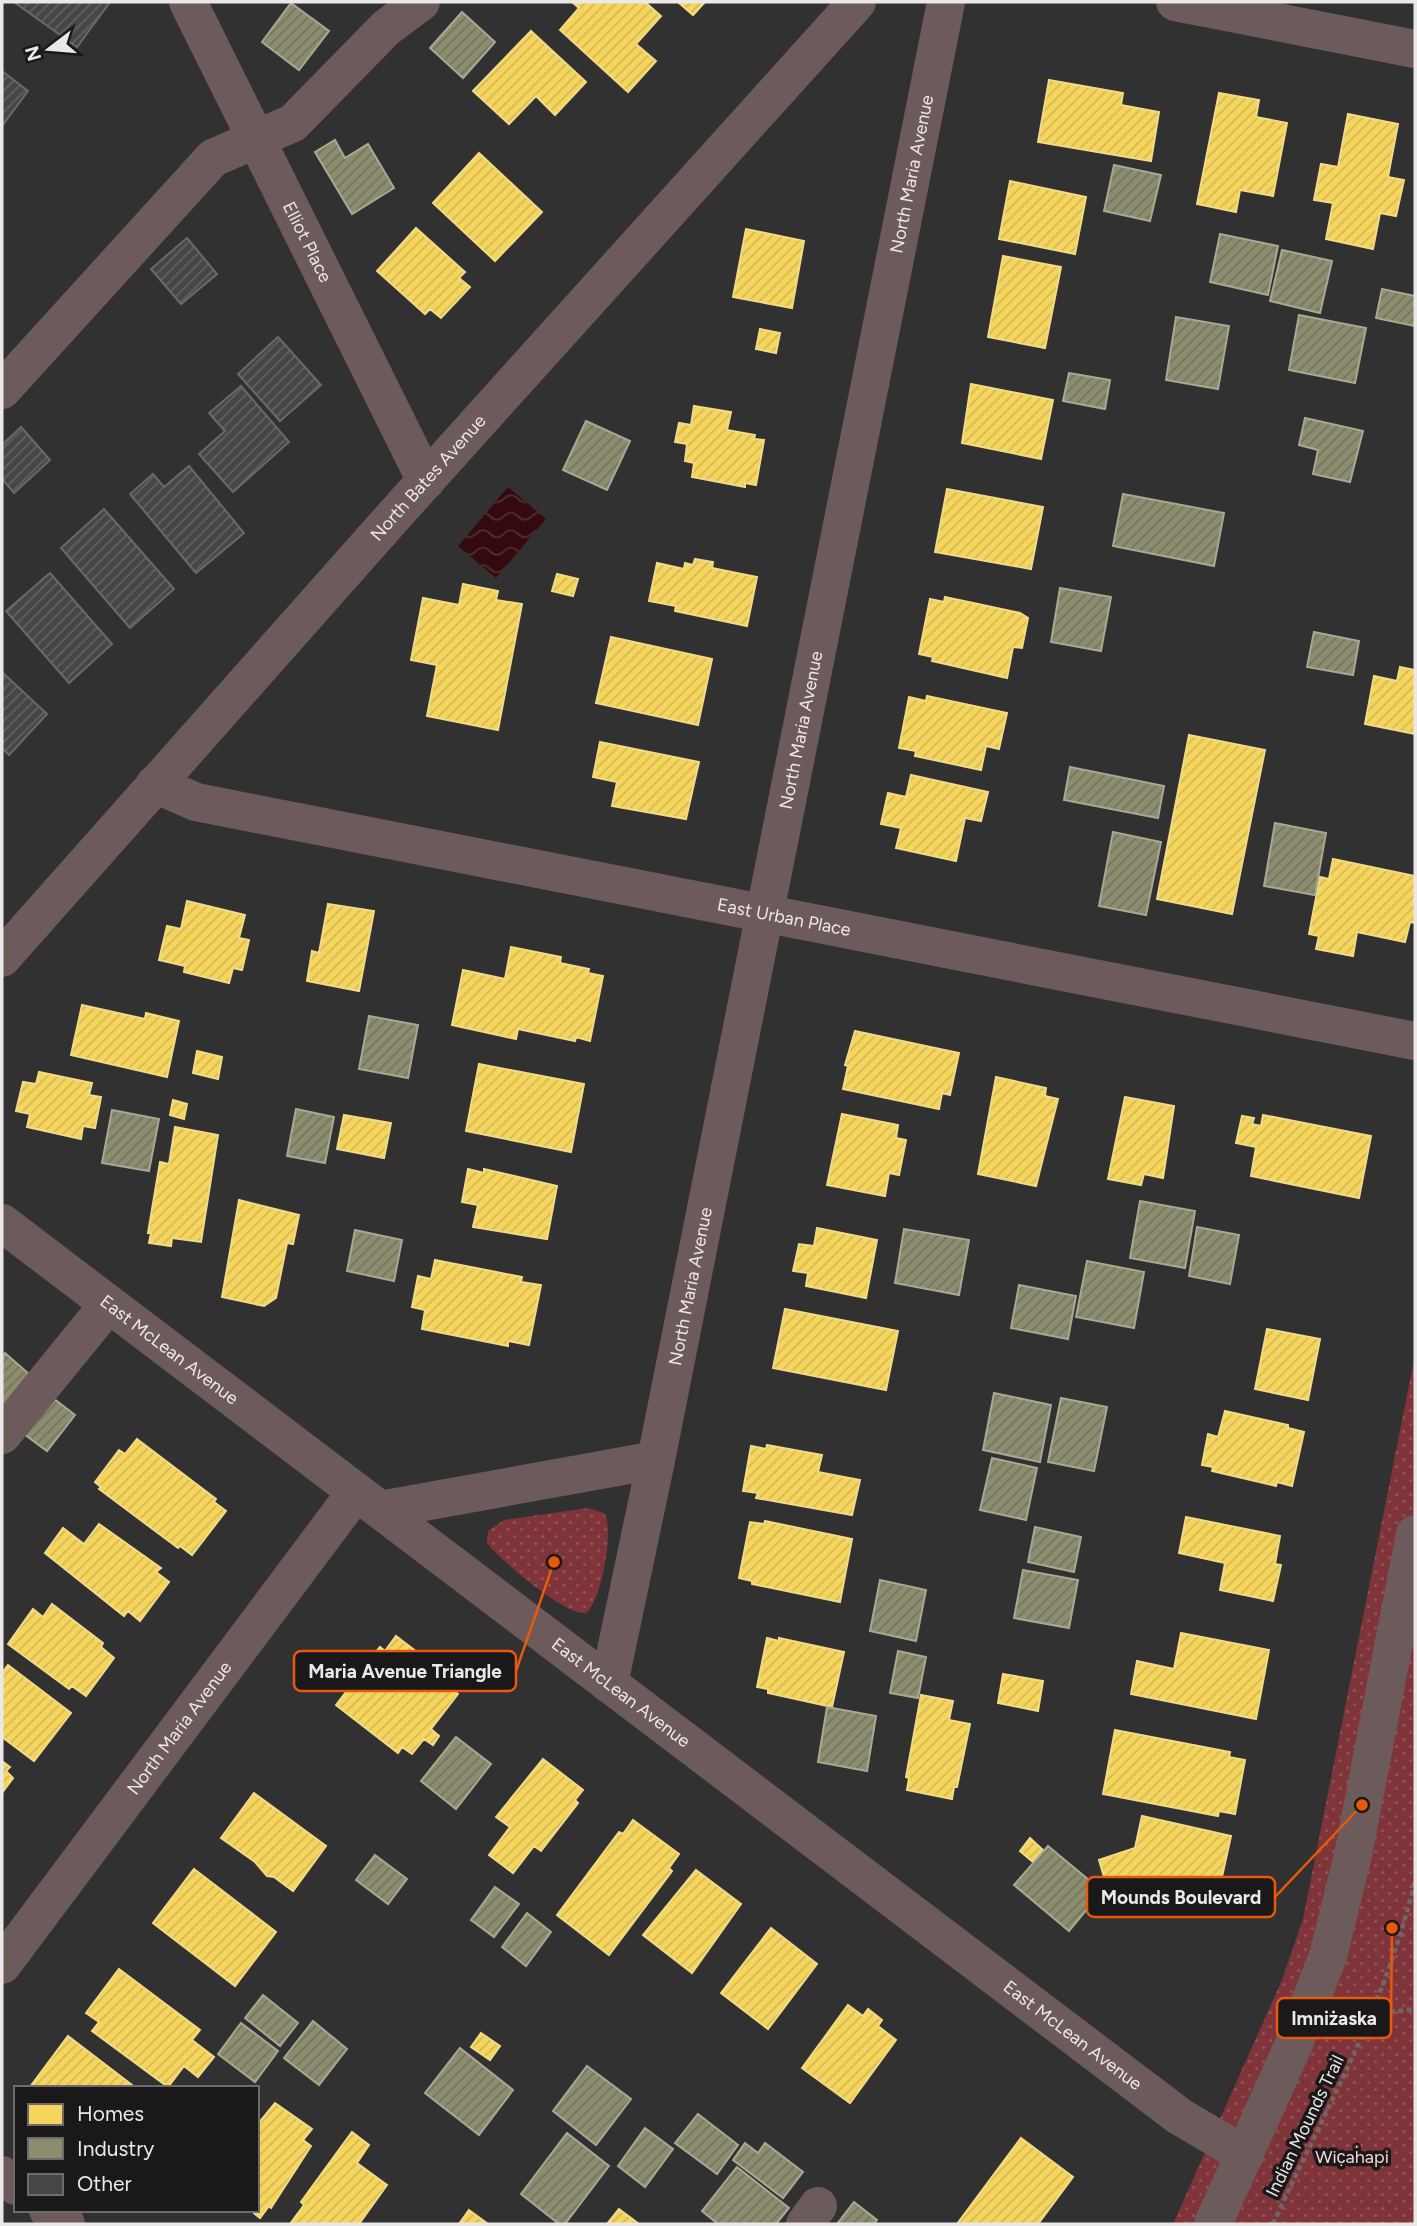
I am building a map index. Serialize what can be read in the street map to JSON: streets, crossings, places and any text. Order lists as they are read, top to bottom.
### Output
{
  "streets": {
    "street": [
      "North Maria Avenue",
      "Elliot Place",
      "North Bates Avenue",
      "East Urban Place",
      "East McLean Avenue"
    ],
    "path": ["Indian Mounds Trail"]
  },
  "crossings": [
    ["North Maria Avenue", "East Urban Place"],
    ["North Maria Avenue", "East McLean Avenue"],
    ["Elliot Place", "North Bates Avenue"],
    ["North Bates Avenue", "East Urban Place"]
  ],
  "parks": ["Wic̣aḣapi"],
  "places": ["Maria Avenue Triangle", "Mounds Boulevard", "Imniżaska"],
  "legend": ["Homes", "Industry", "Other"],
  "north": "left"
}
